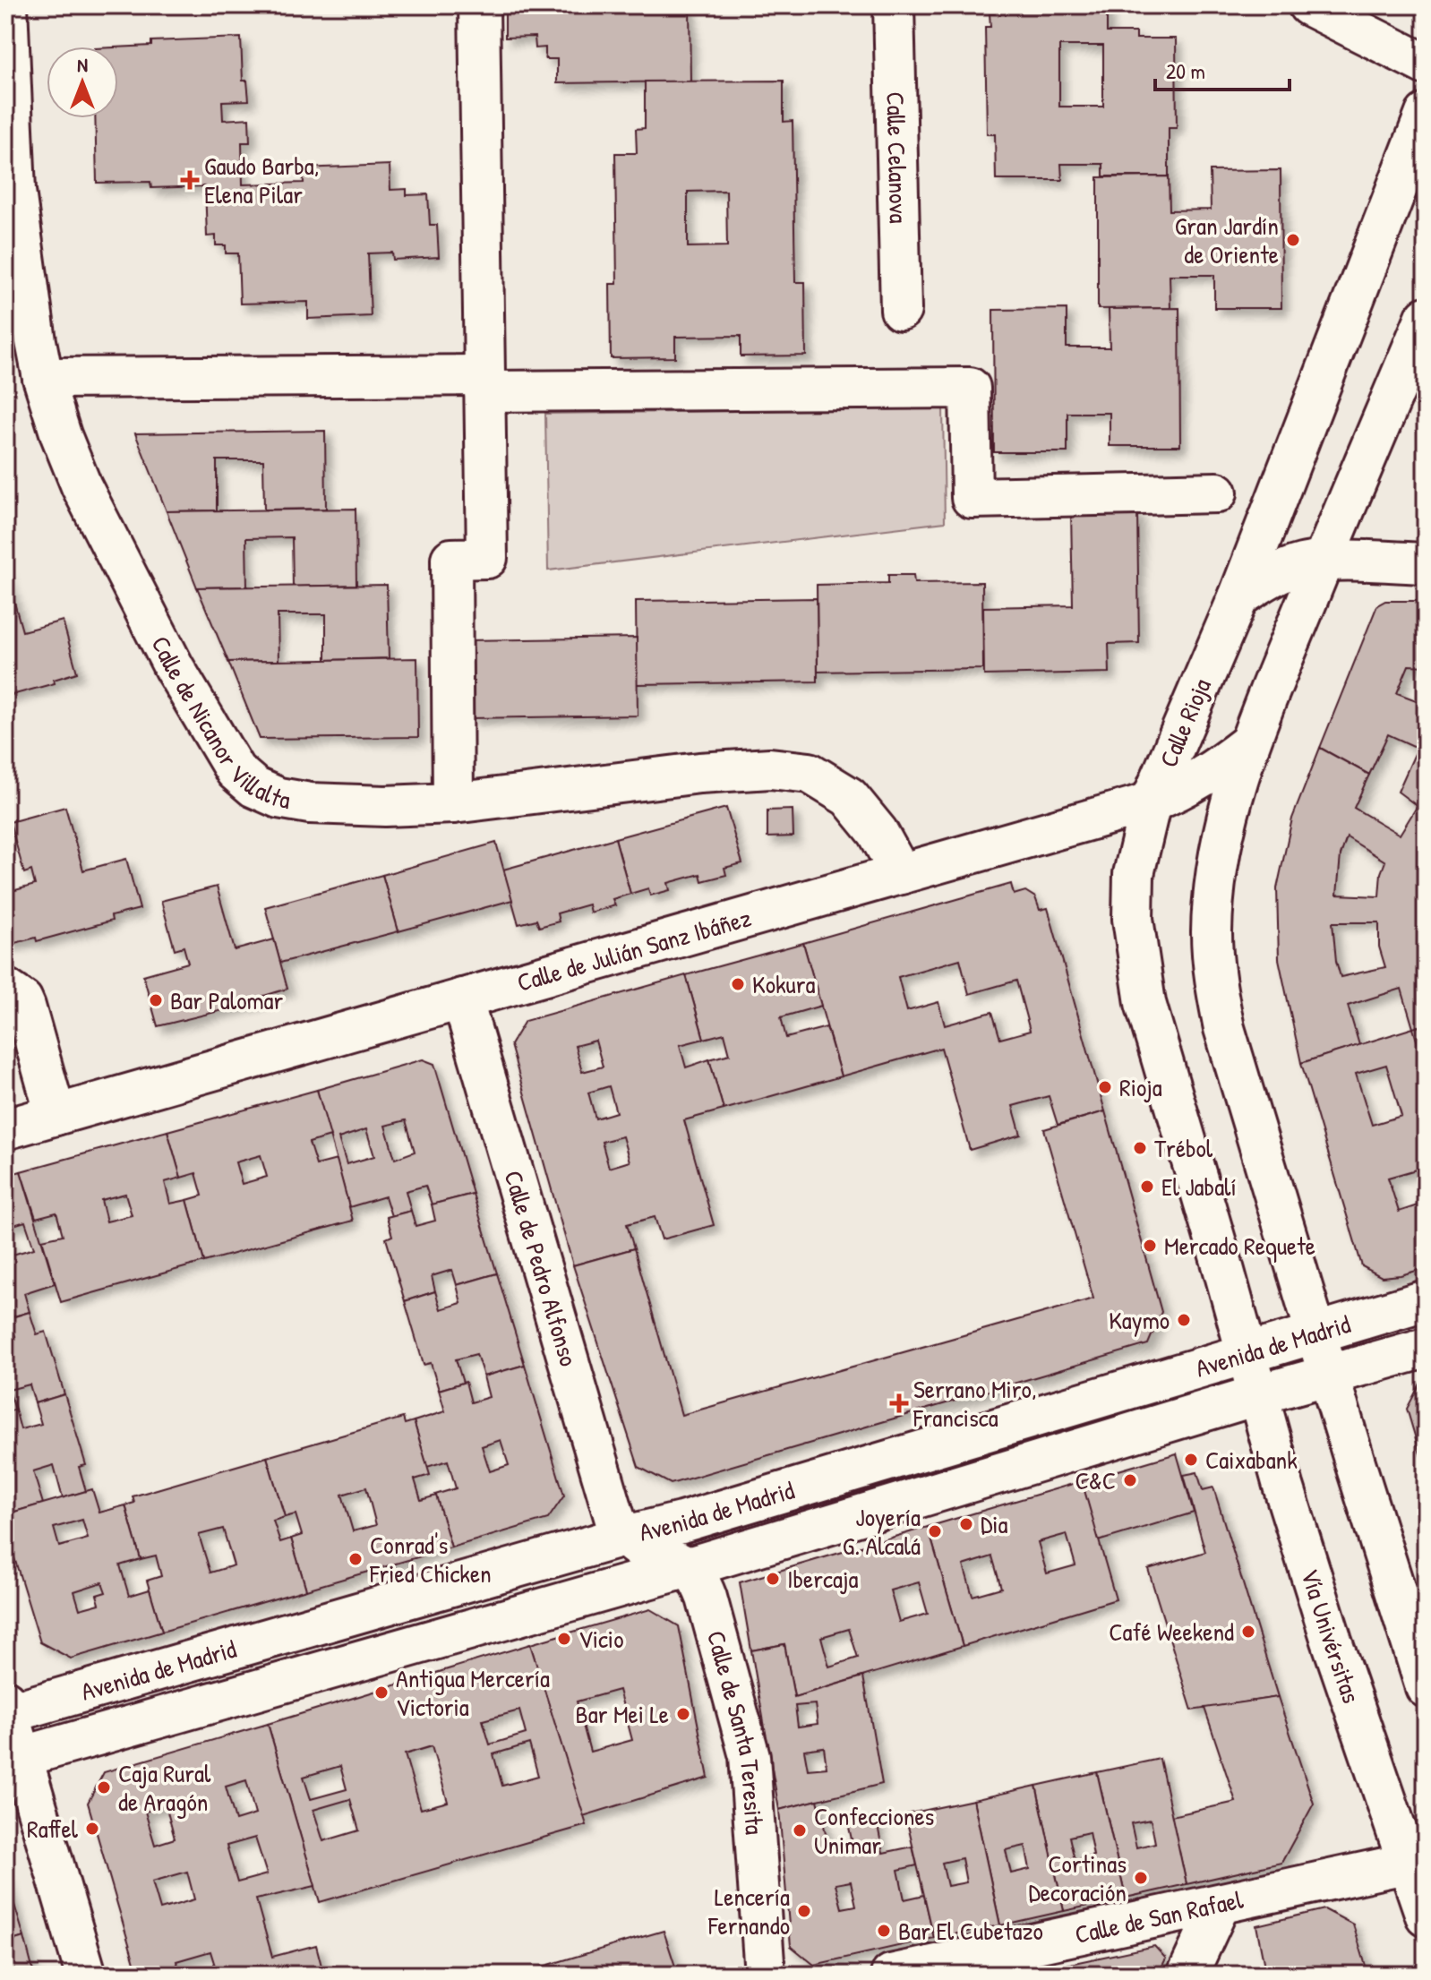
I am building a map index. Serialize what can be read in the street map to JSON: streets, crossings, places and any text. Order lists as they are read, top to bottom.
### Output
{
  "streets": {
    "street": [
      "Calle Celanova",
      "Calle de Nicanor Villalta",
      "Calle Rioja",
      "Calle de Julián Sanz Ibáñez",
      "Calle de Pedro Alfonso",
      "Avenida de Madrid",
      "Vía Univérsitas",
      "Calle de Santa Teresita",
      "Calle de San Rafael"
    ]
  },
  "crossings": [
    ["Calle de Nicanor Villalta", "Calle de Julián Sanz Ibáñez"],
    ["Calle Rioja", "Calle de Julián Sanz Ibáñez"],
    ["Calle Rioja", "Avenida de Madrid"],
    ["Calle Rioja", "Vía Univérsitas"],
    ["Calle de Julián Sanz Ibáñez", "Calle de Pedro Alfonso"],
    ["Calle de Pedro Alfonso", "Avenida de Madrid"],
    ["Avenida de Madrid", "Vía Univérsitas"],
    ["Avenida de Madrid", "Calle de Santa Teresita"],
    ["Vía Univérsitas", "Calle de San Rafael"]
  ],
  "places": {
    "health": ["Gaudo Barba, Elena Pilar", "Serrano Miro, Francisca"],
    "other": [
      "Gran Jardín de Oriente",
      "Kokura",
      "Bar Palomar",
      "Rioja",
      "Trébol",
      "El Jabalí",
      "Mercado Requete",
      "Kaymo",
      "Caixabank",
      "C&C",
      "Dia",
      "Joyería G. Alcalá",
      "Conrad's Fried Chicken",
      "Ibercaja",
      "Café Weekend",
      "Vicio",
      "Antigua Mercería Victoria",
      "Bar Mei Le",
      "Caja Rural de Aragón",
      "Raffel",
      "Confecciones Unimar",
      "Cortinas Decoración",
      "Lencería Fernando",
      "Bar El Cubetazo"
    ]
  },
  "scale_bar": "20 m",
  "north": "top"
}
